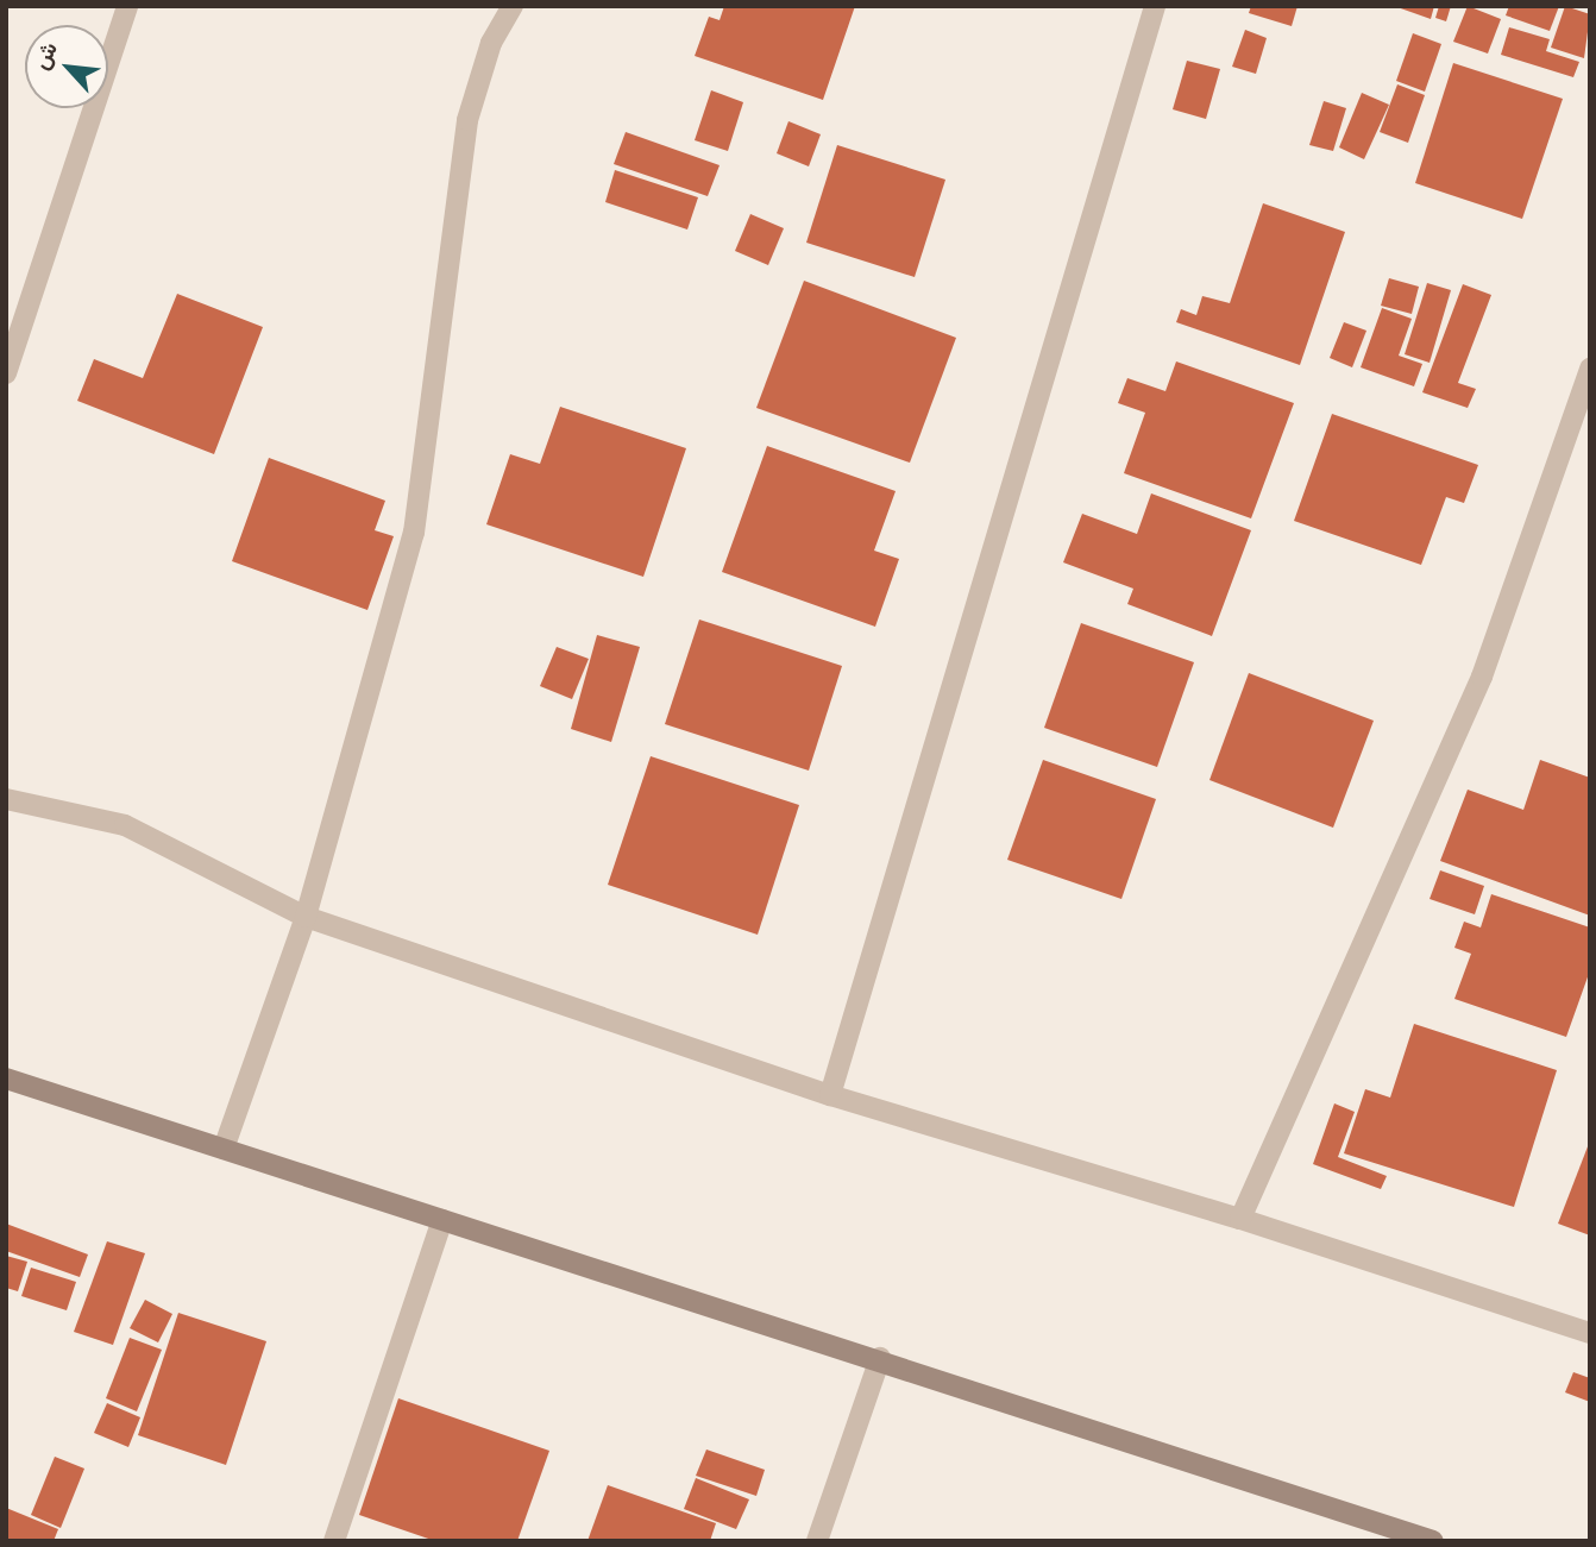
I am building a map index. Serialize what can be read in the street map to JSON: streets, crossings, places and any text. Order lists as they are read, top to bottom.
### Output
{
  "north": "top left"
}
